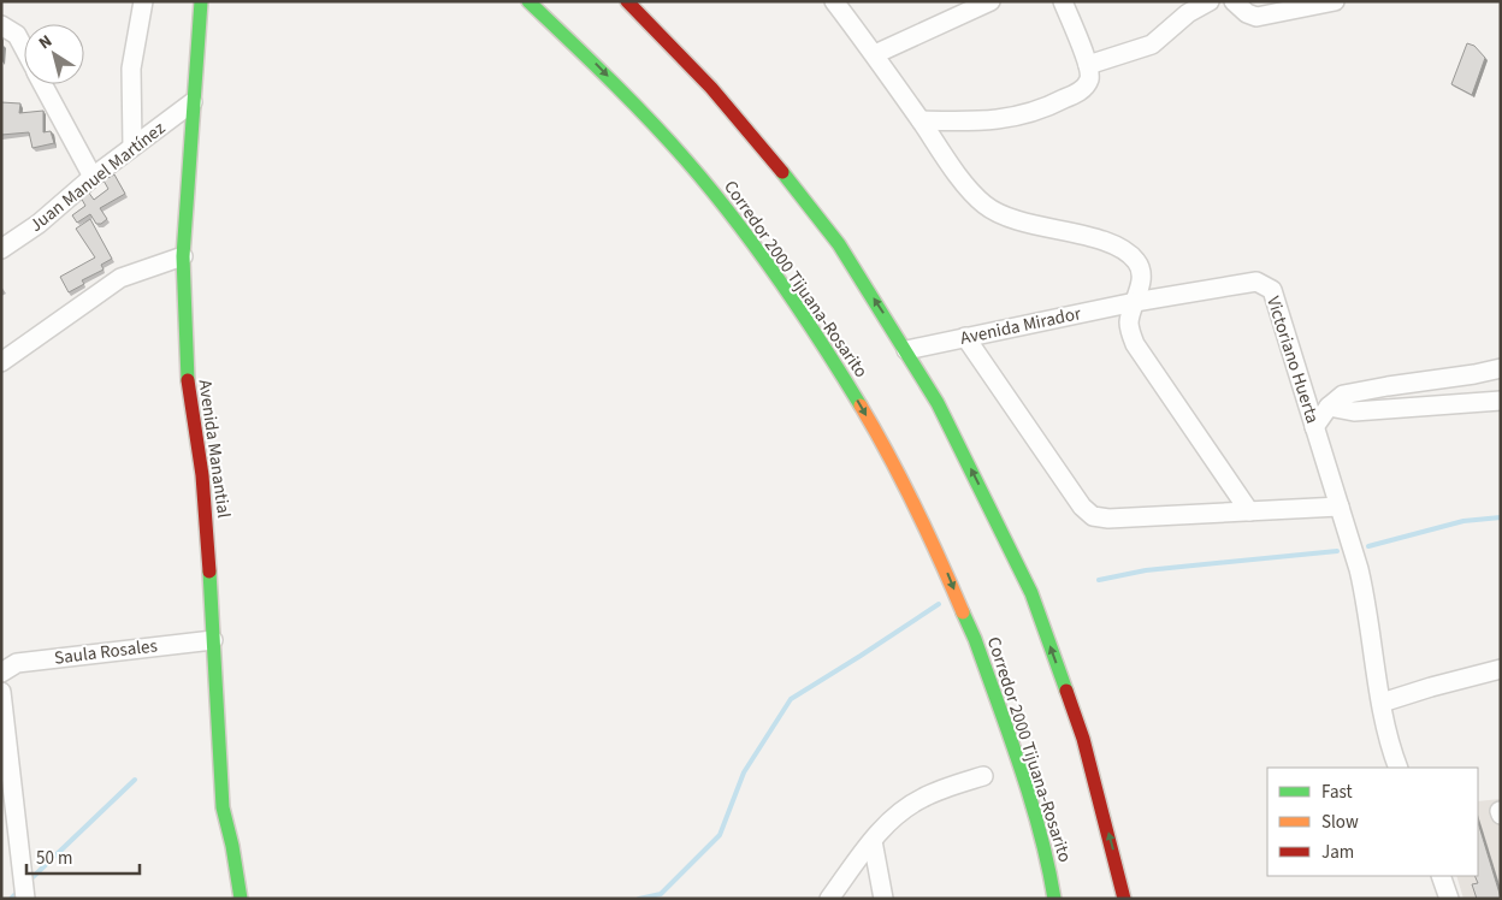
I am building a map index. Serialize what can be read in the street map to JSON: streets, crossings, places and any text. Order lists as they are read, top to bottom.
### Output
{
  "streets": {
    "main road": ["Corredor 2000 Tijuana-Rosarito", "Avenida Manantial"],
    "street": [
      "Juan Manuel Martínez",
      "Avenida Mirador",
      "Victoriano Huerta",
      "Saula Rosales"
    ]
  },
  "crossings": [
    ["Juan Manuel Martínez", "Avenida Manantial"],
    ["Avenida Mirador", "Victoriano Huerta"],
    ["Avenida Manantial", "Saula Rosales"]
  ],
  "legend": ["Fast", "Slow", "Jam"],
  "scale_bar": "50 m",
  "north": "top left"
}
